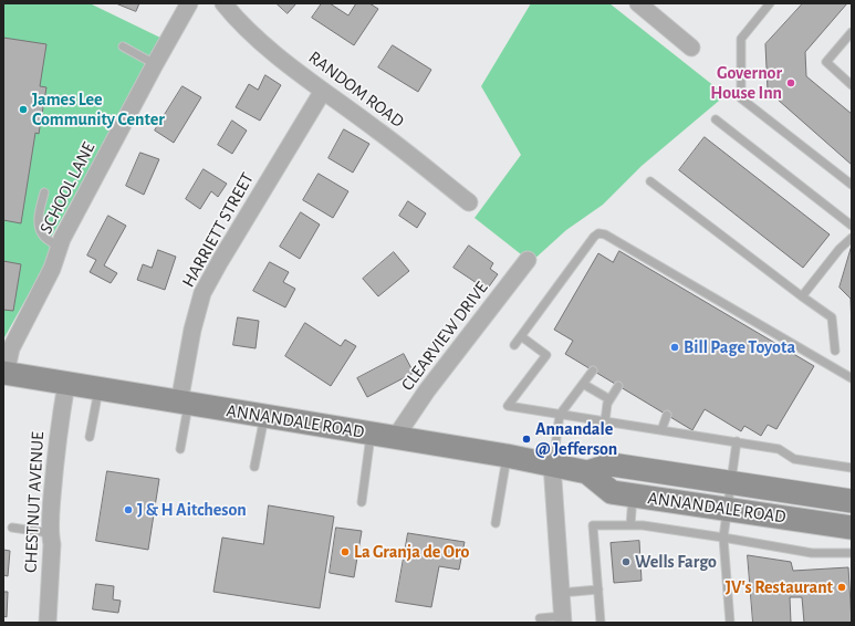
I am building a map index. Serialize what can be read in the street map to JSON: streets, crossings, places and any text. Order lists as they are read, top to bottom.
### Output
{
  "streets": {
    "main road": ["ANNANDALE ROAD"],
    "street": [
      "RANDOM ROAD",
      "SCHOOL LANE",
      "HARRIETT STREET",
      "CLEARVIEW DRIVE",
      "CHESTNUT AVENUE"
    ]
  },
  "crossings": [
    ["RANDOM ROAD", "HARRIETT STREET"],
    ["SCHOOL LANE", "ANNANDALE ROAD"],
    ["HARRIETT STREET", "ANNANDALE ROAD"],
    ["CLEARVIEW DRIVE", "ANNANDALE ROAD"],
    ["ANNANDALE ROAD", "CHESTNUT AVENUE"]
  ],
  "places": [
    "Governor House Inn",
    "James Lee Community Center",
    "Bill Page Toyota",
    "Annandale @ Jefferson",
    "J & H Aitcheson",
    "La Granja de Oro",
    "Wells Fargo",
    "JV's Restaurant"
  ]
}
